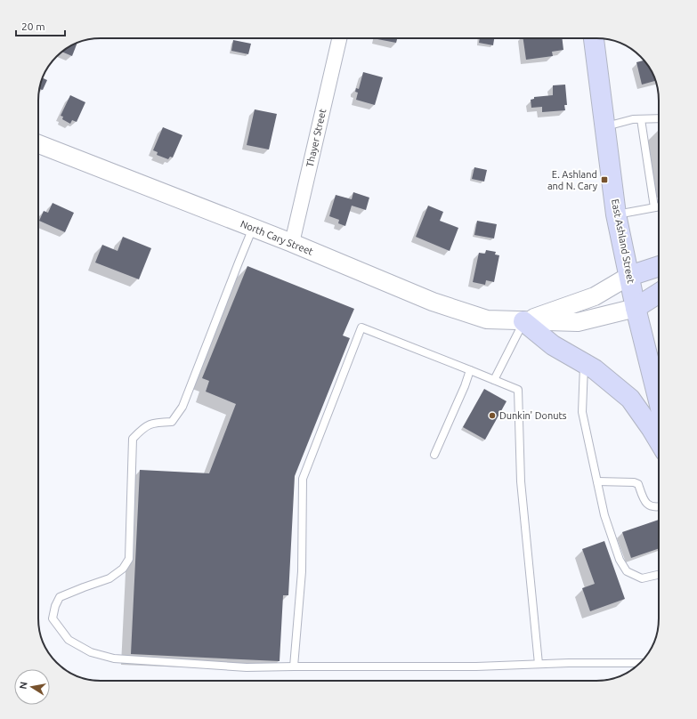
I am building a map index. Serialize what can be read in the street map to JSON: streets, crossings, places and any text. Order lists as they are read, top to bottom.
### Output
{
  "streets": {
    "main road": ["North Cary Street", "East Ashland Street"],
    "street": ["Thayer Street"]
  },
  "crossings": [
    ["Thayer Street", "North Cary Street"],
    ["North Cary Street", "East Ashland Street"]
  ],
  "places": {
    "transit": ["E. Ashland and N. Cary"],
    "other": ["Dunkin' Donuts"]
  },
  "scale_bar": "20 m",
  "north": "left"
}
